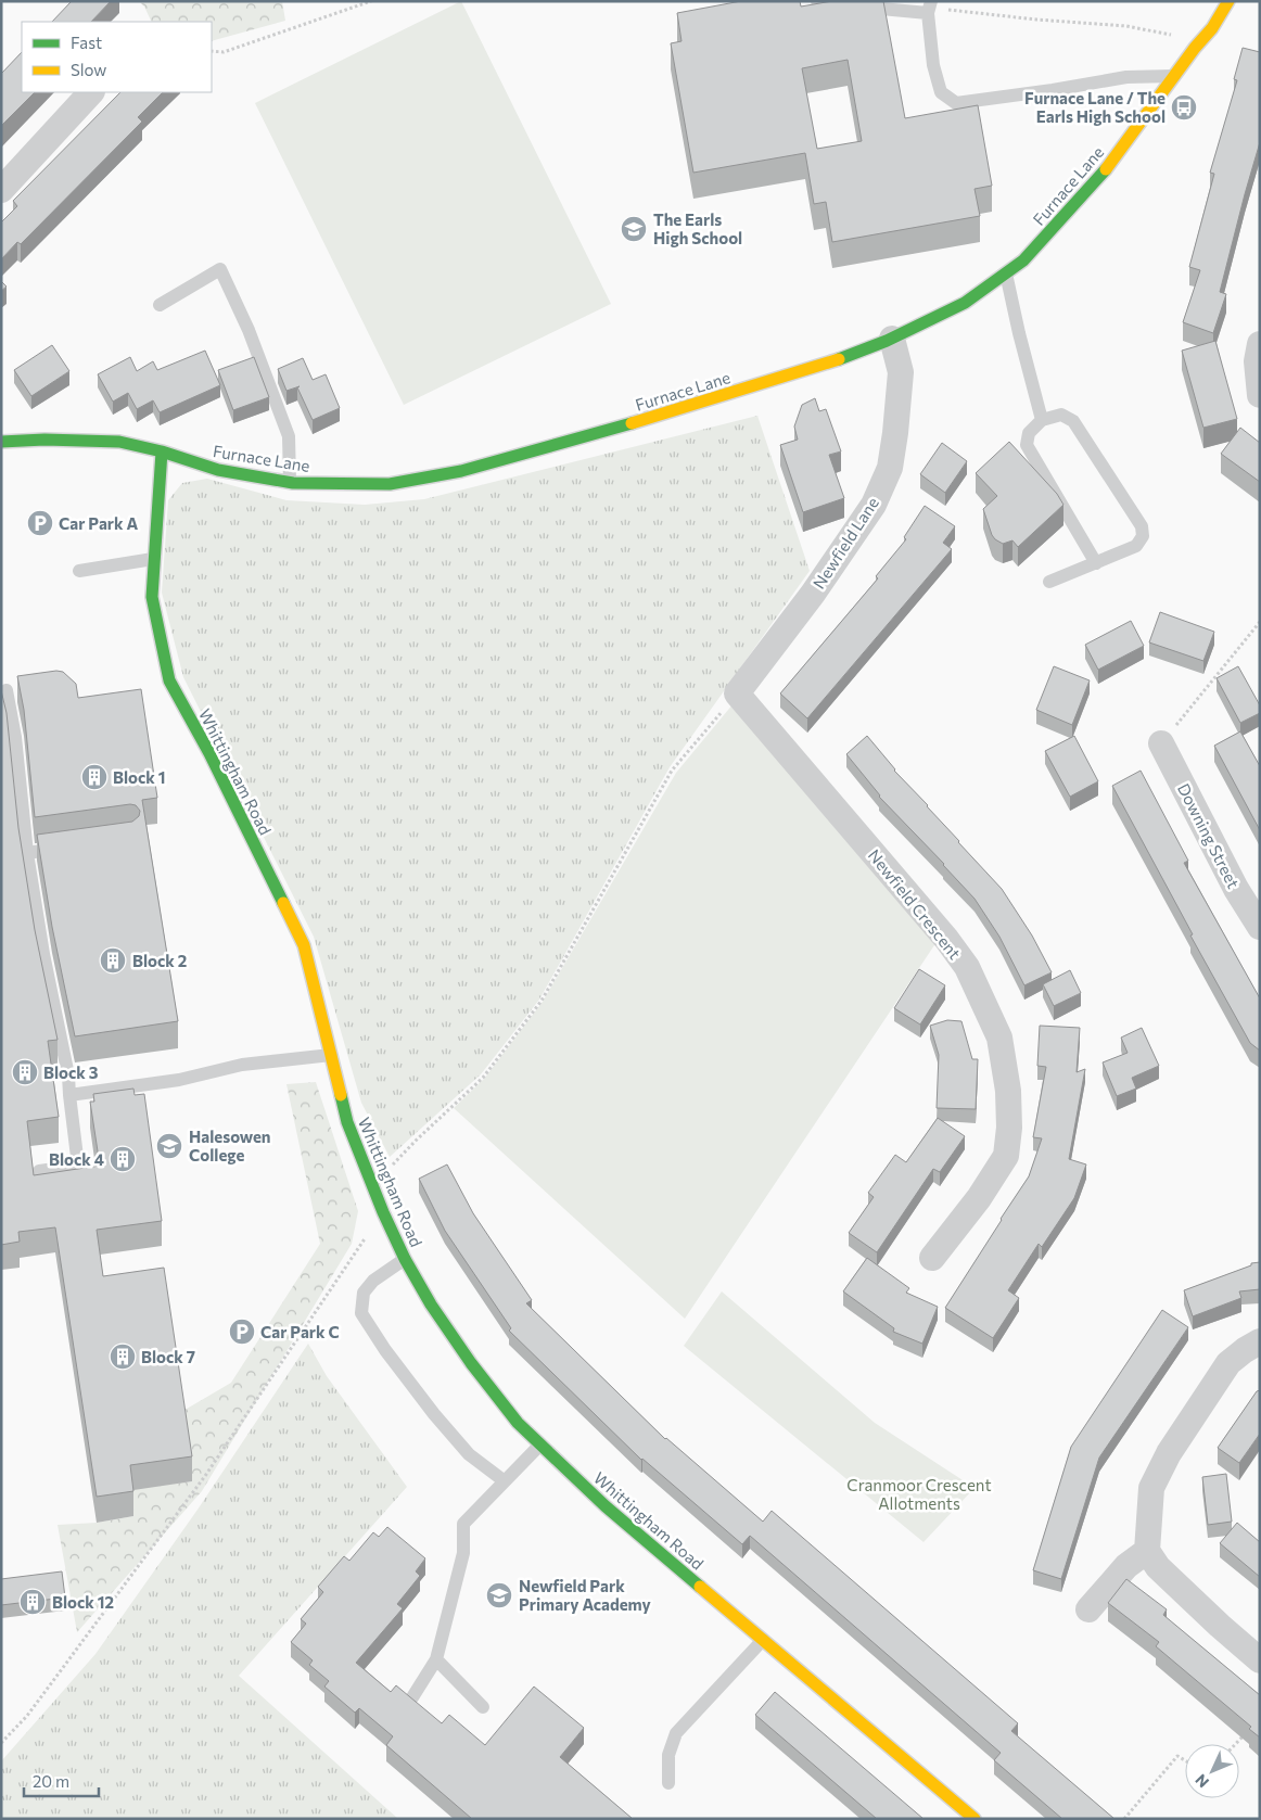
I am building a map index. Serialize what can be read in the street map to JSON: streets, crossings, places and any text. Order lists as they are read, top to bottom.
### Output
{
  "streets": {
    "street": [
      "Furnace Lane",
      "Newfield Lane",
      "Whittingham Road",
      "Downing Street",
      "Newfield Crescent"
    ]
  },
  "crossings": [
    ["Furnace Lane", "Newfield Lane"],
    ["Furnace Lane", "Whittingham Road"],
    ["Newfield Lane", "Newfield Crescent"]
  ],
  "parks": ["Cranmoor Crescent Allotments"],
  "places": {
    "bus stop": ["Furnace Lane / The Earls High School"],
    "school or university": ["The Earls High School", "Halesowen College", "Newfield Park Primary Academy"],
    "parking": ["Car Park A", "Car Park C"],
    "building": [
      "Block 1",
      "Block 2",
      "Block 3",
      "Block 4",
      "Block 7",
      "Block 12"
    ]
  },
  "legend": ["Fast", "Slow"],
  "scale_bar": "20 m",
  "north": "bottom left"
}
